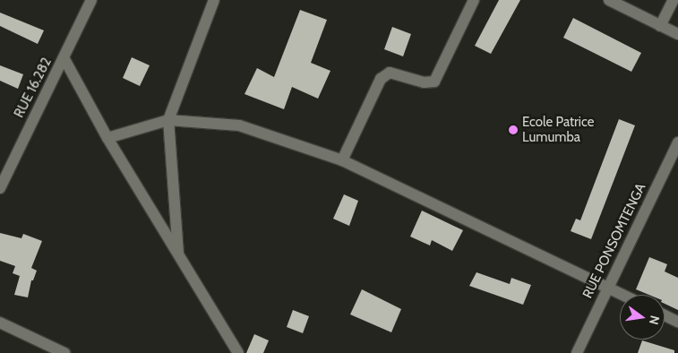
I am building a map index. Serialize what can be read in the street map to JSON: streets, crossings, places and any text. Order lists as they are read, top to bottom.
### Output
{
  "streets": {
    "street": ["RUE 16.282", "RUE PONSOMTENGA"]
  },
  "places": ["Ecole Patrice Lumumba"],
  "north": "right"
}
